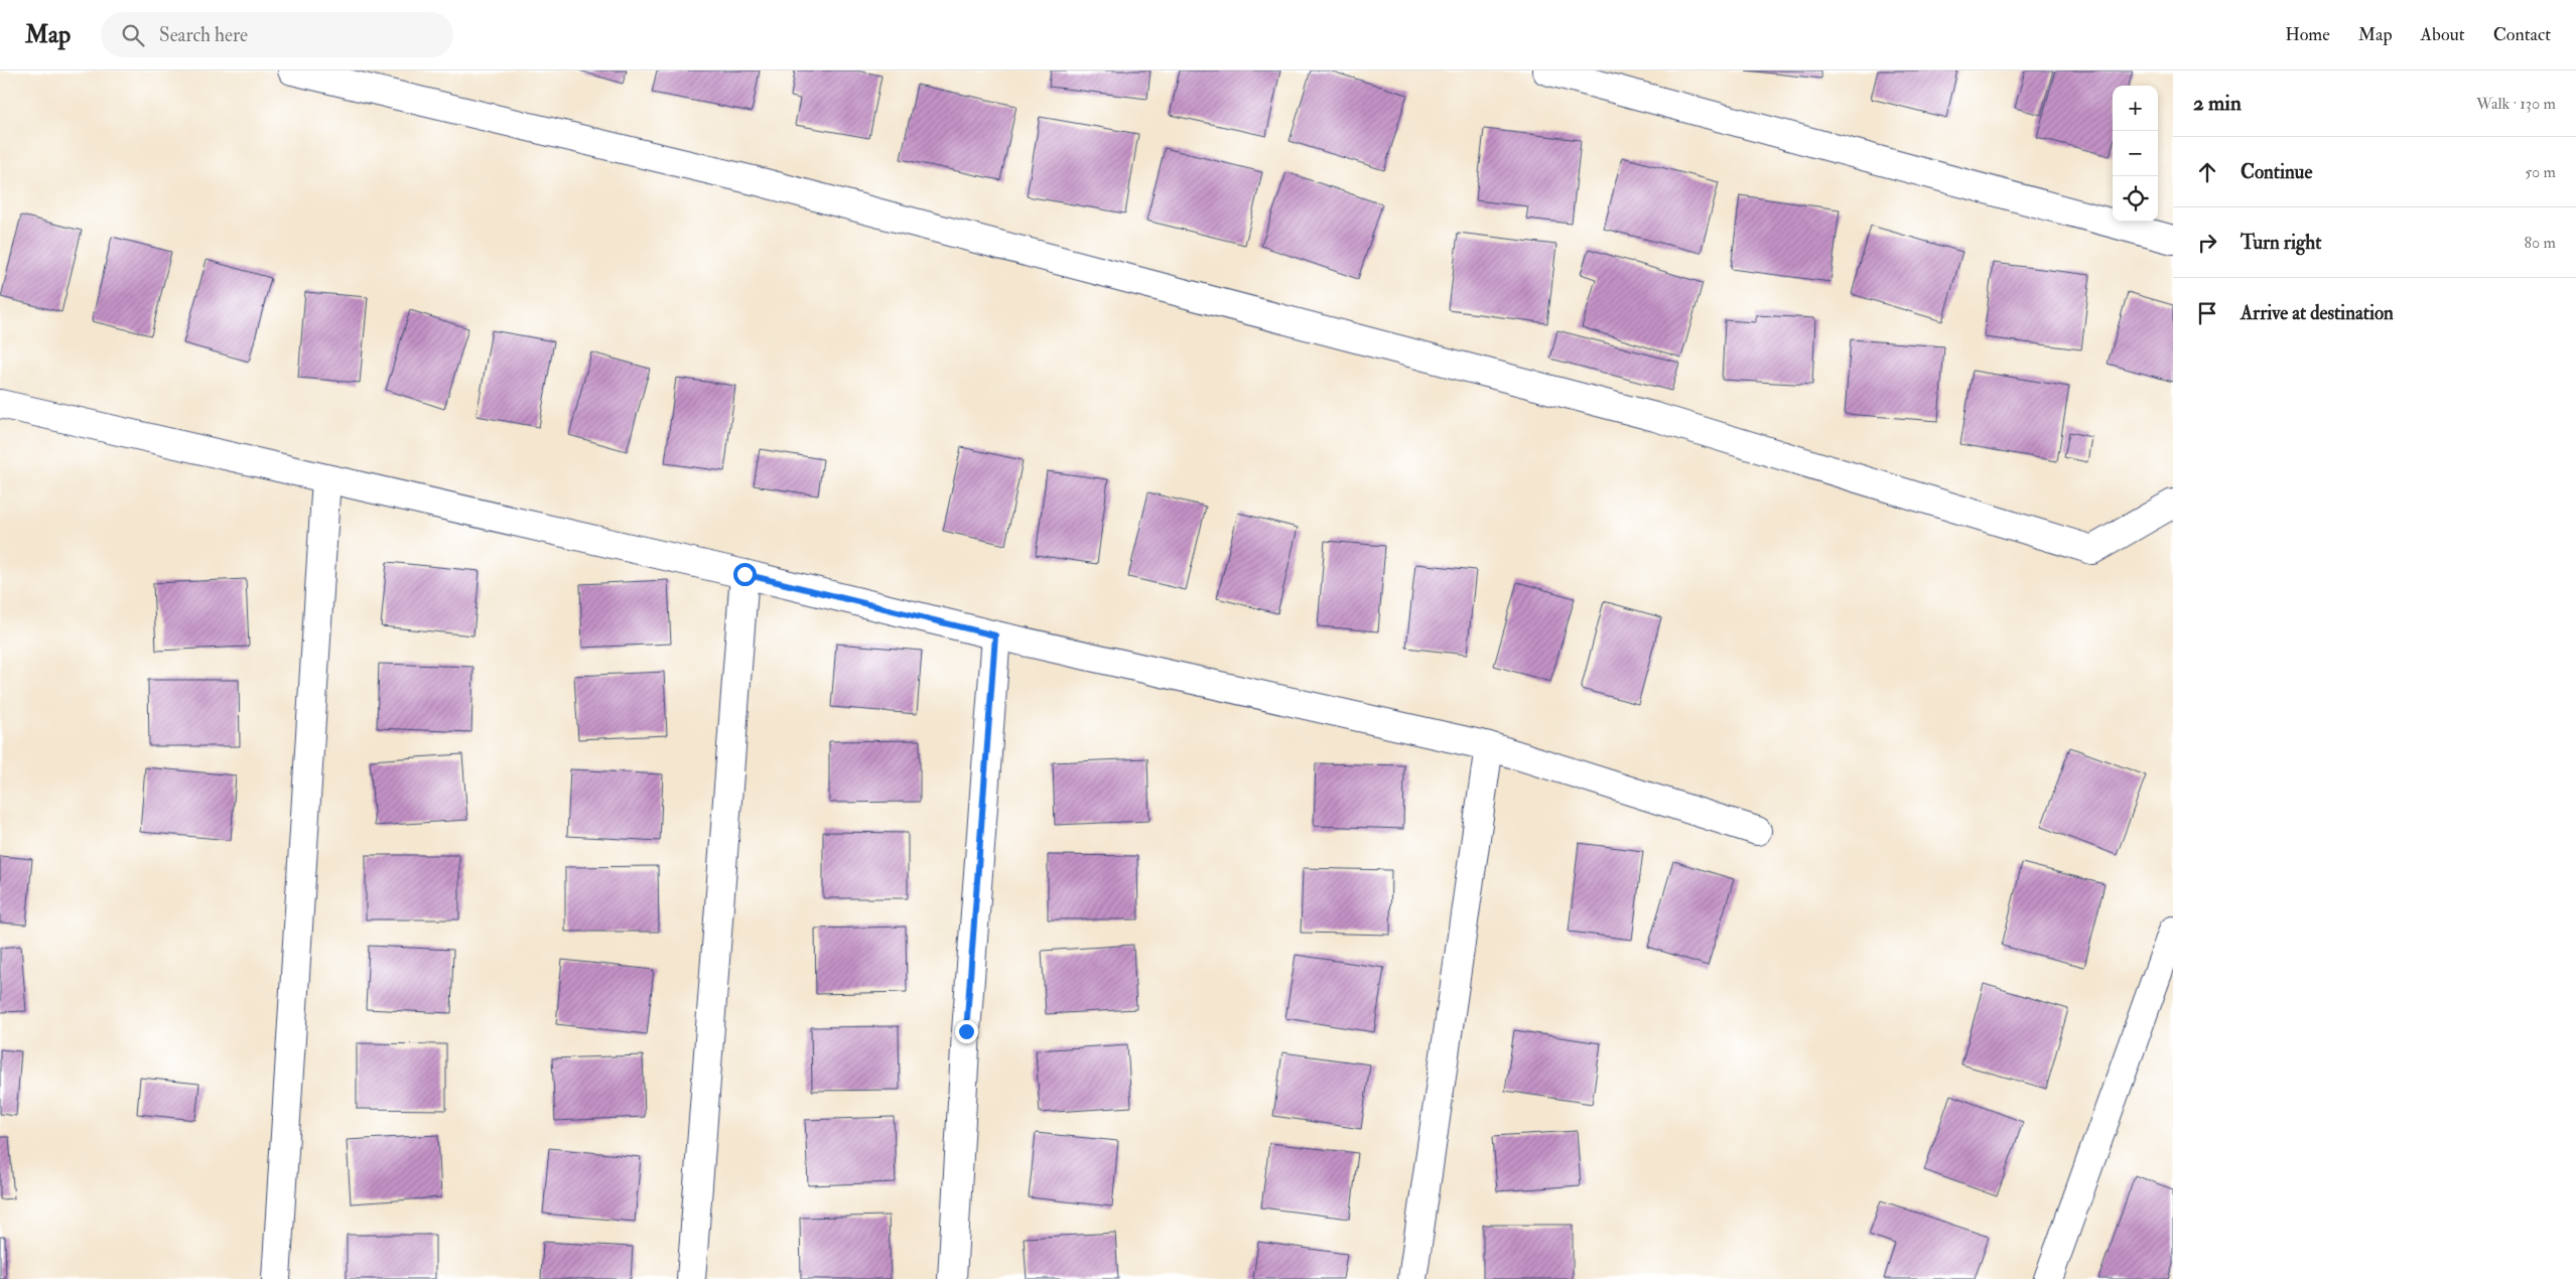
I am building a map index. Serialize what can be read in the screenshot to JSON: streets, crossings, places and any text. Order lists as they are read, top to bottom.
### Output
{
  "page": {
    "header": "Map",
    "search": "Search here",
    "nav": [
      "Home",
      "Map",
      "About",
      "Contact"
    ],
    "heading": ["2 min", "Walk · 130 m"],
    "map_buttons": ["+", "−"],
    "list": [
      ["Continue", "50 m"],
      ["Turn right", "80 m"],
      "Arrive at destination"
    ]
  }
}
